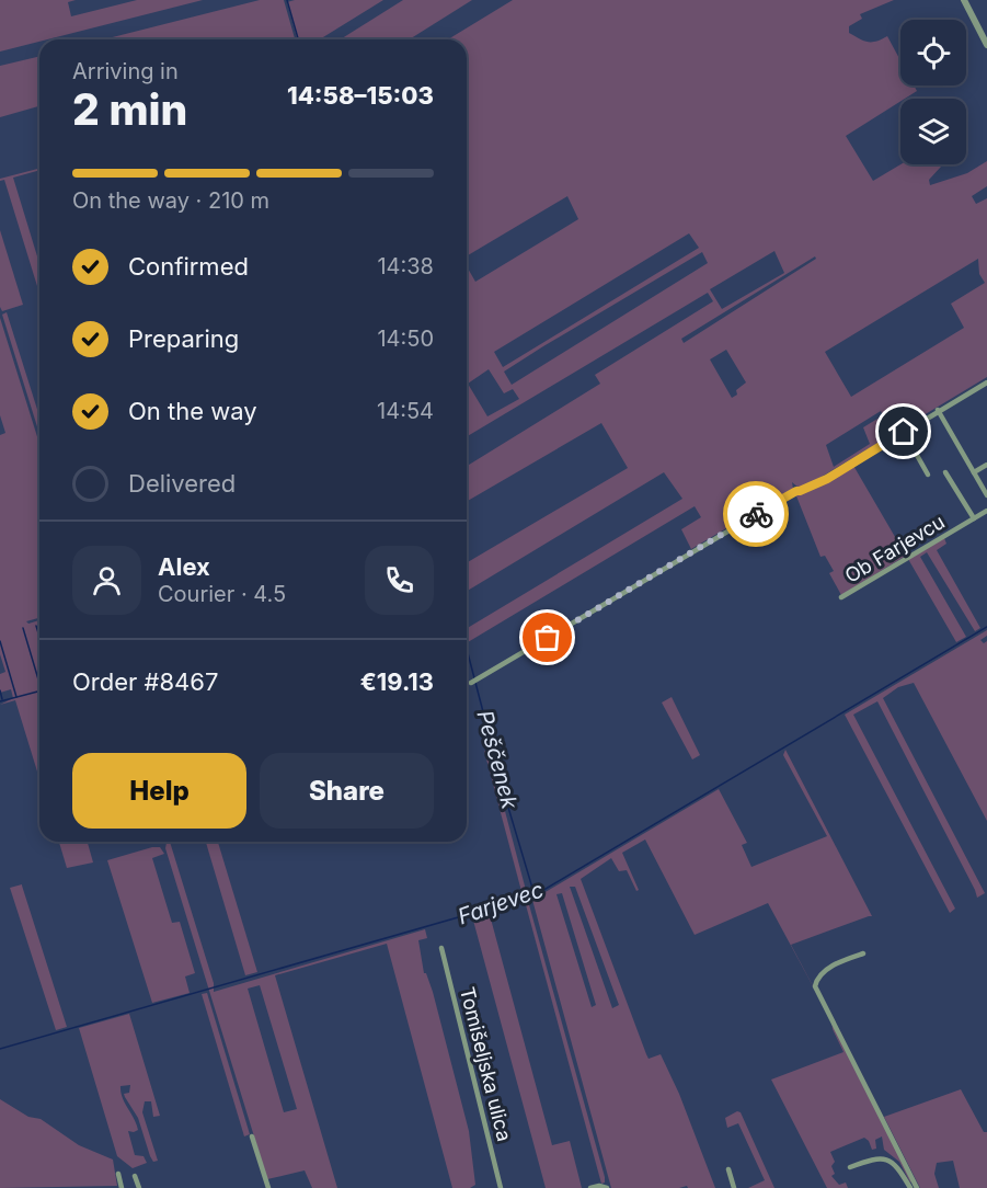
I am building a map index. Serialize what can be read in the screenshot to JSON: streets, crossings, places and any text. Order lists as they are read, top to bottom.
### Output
{
  "streets": {
    "street": ["Ob Farjevcu", "Tomišeljska ulica"]
  },
  "water": ["Peščenek", "Farjevec"],
  "page": {
    "heading": ["2 min", "Arriving in", "14:58–15:03"],
    "panel": [
      "Alex",
      "Courier · 4.5",
      "Order #8467",
      "€19.13"
    ],
    "bar": "On the way · 210 m",
    "list": [
      ["Confirmed", "14:38"],
      ["Preparing", "14:50"],
      ["On the way", "14:54"],
      "Delivered"
    ],
    "buttons": ["Help", "Share"]
  }
}
